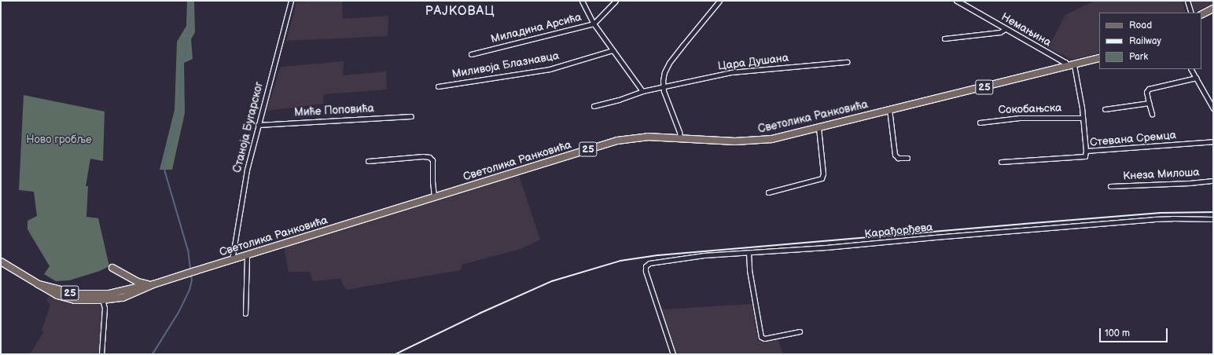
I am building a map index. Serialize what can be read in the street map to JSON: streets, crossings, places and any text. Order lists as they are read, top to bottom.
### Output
{
  "streets": {
    "main road": ["25", "Светолика Ранковића"],
    "street": [
      "Миладина Арсића",
      "Немањина",
      "Цара Душана",
      "Миливоја Блазнавца",
      "Сокобањска",
      "Миће Поповића",
      "Станоја Бугарског",
      "Стевана Сремца",
      "Кнеза Милоша",
      "Карађорђева"
    ]
  },
  "crossings": [
    ["Немањина", "25"],
    ["Немањина", "Светолика Ранковића"],
    ["25", "Светолика Ранковића"],
    ["Миће Поповића", "Станоја Бугарског"],
    ["Светолика Ранковића", "Станоја Бугарског"]
  ],
  "districts": ["РАЈКОВАЦ"],
  "parks": ["Ново гробље"],
  "legend": ["Road", "Railway", "Park"],
  "scale_bar": "100 m"
}
